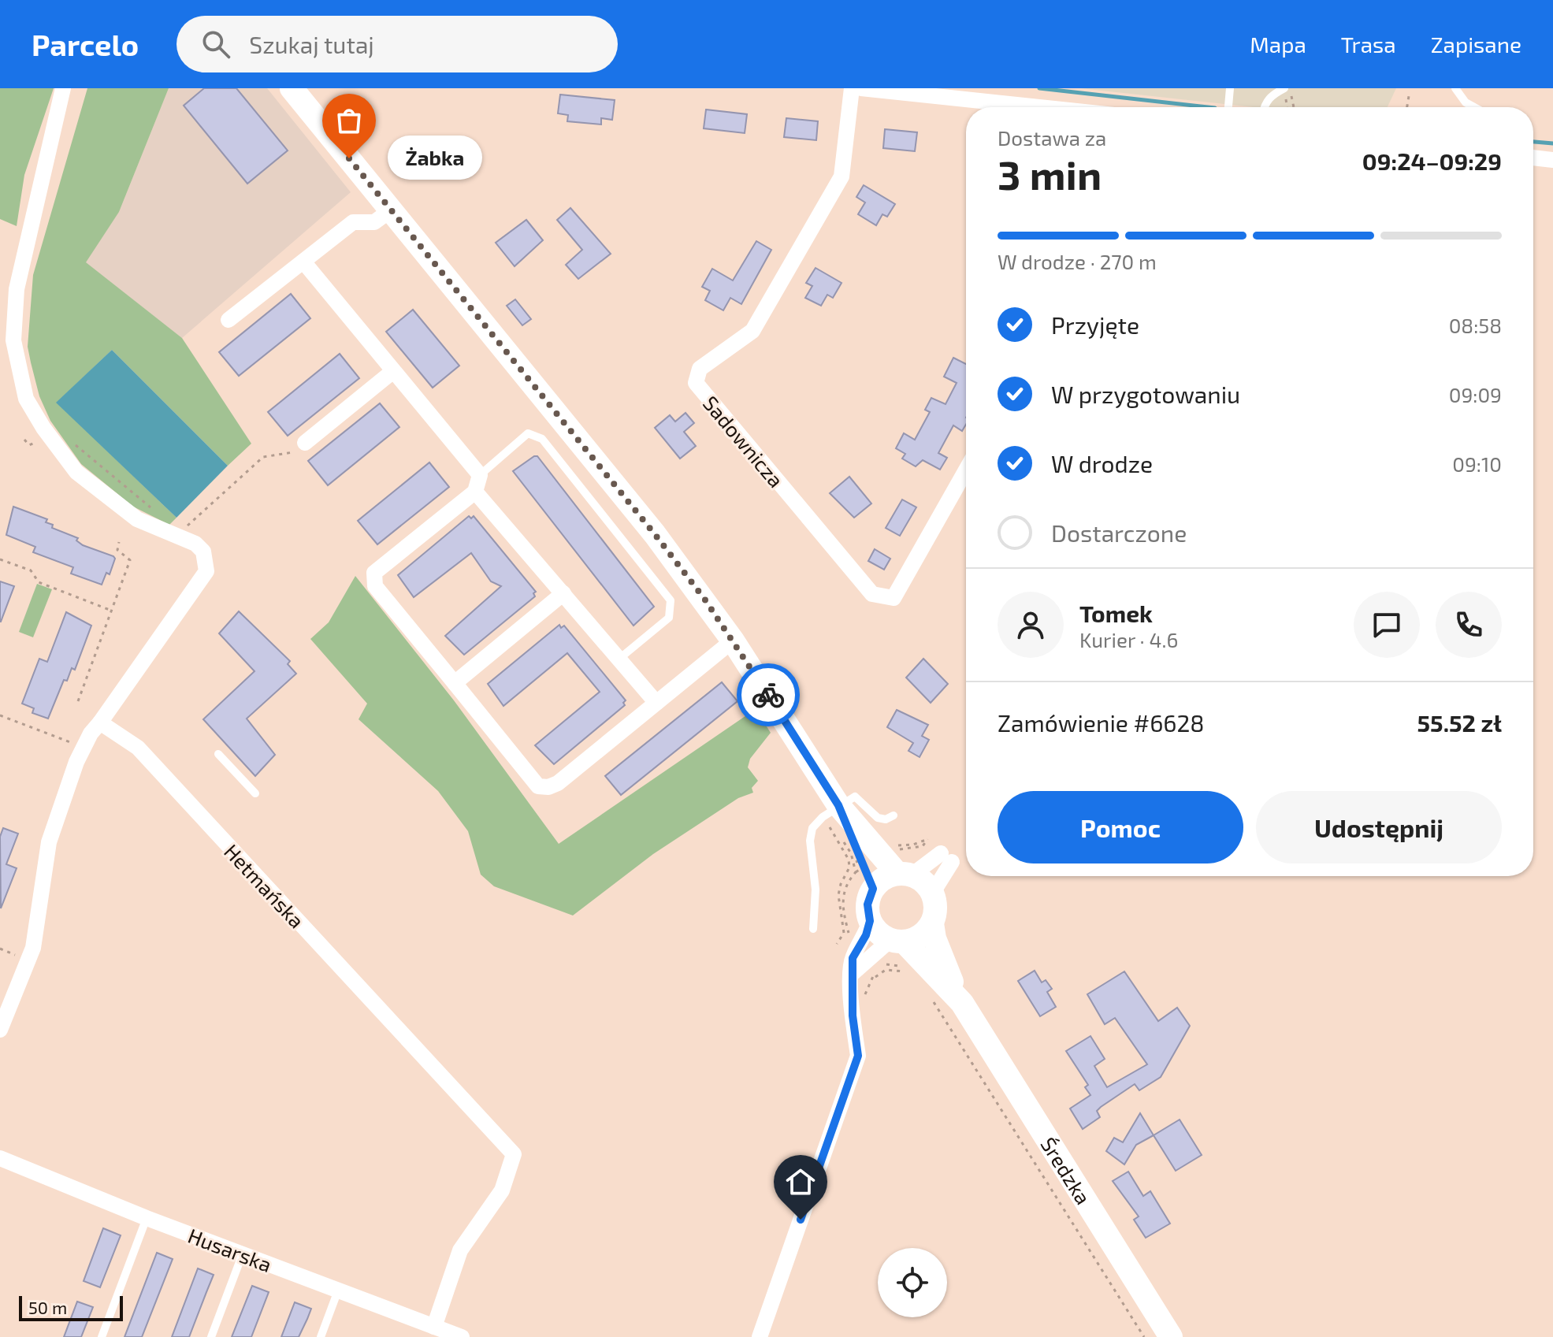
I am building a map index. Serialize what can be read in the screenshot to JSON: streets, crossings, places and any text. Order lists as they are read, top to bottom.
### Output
{
  "streets": {
    "street": [
      "Sadownicza",
      "Hetmańska",
      "Średzka",
      "Husarska"
    ]
  },
  "crossings": [
    ["Hetmańska", "Husarska"]
  ],
  "places": ["Żabka"],
  "scale_bar": "50 m",
  "page": {
    "header": "Parcelo",
    "search": "Szukaj tutaj",
    "nav": ["Mapa", "Trasa", "Zapisane"],
    "heading": ["3 min", "Dostawa za", "09:24–09:29"],
    "panel": [
      "Tomek",
      "Kurier · 4.6",
      "Zamówienie #6628",
      "55.52 zł"
    ],
    "bubble": "Żabka",
    "bar": "W drodze · 270 m",
    "list": [
      ["Przyjęte", "08:58"],
      ["W przygotowaniu", "09:09"],
      ["W drodze", "09:10"],
      "Dostarczone"
    ],
    "buttons": ["Pomoc", "Udostępnij"],
    "scale": "50 m"
  }
}
